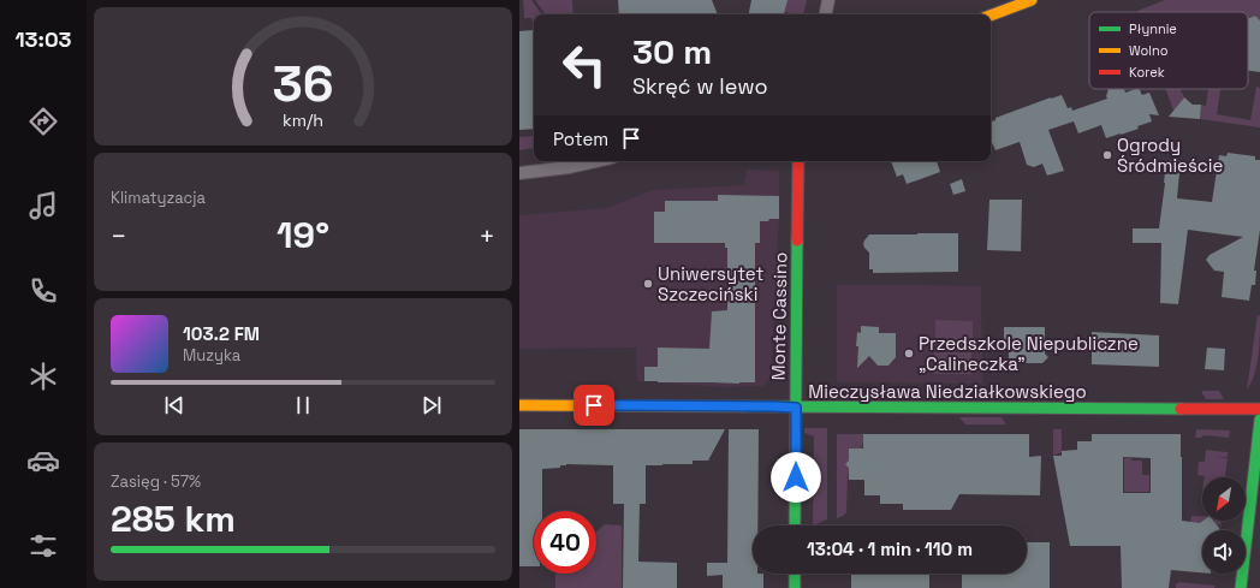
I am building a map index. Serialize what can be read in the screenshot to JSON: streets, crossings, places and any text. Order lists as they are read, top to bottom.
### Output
{
  "streets": {
    "street": ["Monte Cassino", "Mieczysława Niedziałkowskiego"]
  },
  "crossings": [
    ["Monte Cassino", "Mieczysława Niedziałkowskiego"]
  ],
  "places": ["Ogrody Śródmieście", "Uniwersytet Szczeciński", "Przedszkole Niepubliczne „Calineczka”"],
  "legend": ["Płynnie", "Wolno", "Korek"],
  "north": "bottom left",
  "page": {
    "tabs": "13:03",
    "turn": ["30 m", "Skręć w lewo"],
    "then": "Potem",
    "tile": [
      "Klimatyzacja",
      ["Zasięg · 57%", "285 km"]
    ],
    "heat": ["−", "19°", "+"],
    "song": ["103.2 FM", "Muzyka"],
    "limit": "40",
    "trip": "13:04 · 1 min · 110 m",
    "gauge": ["36", "km/h"]
  }
}
